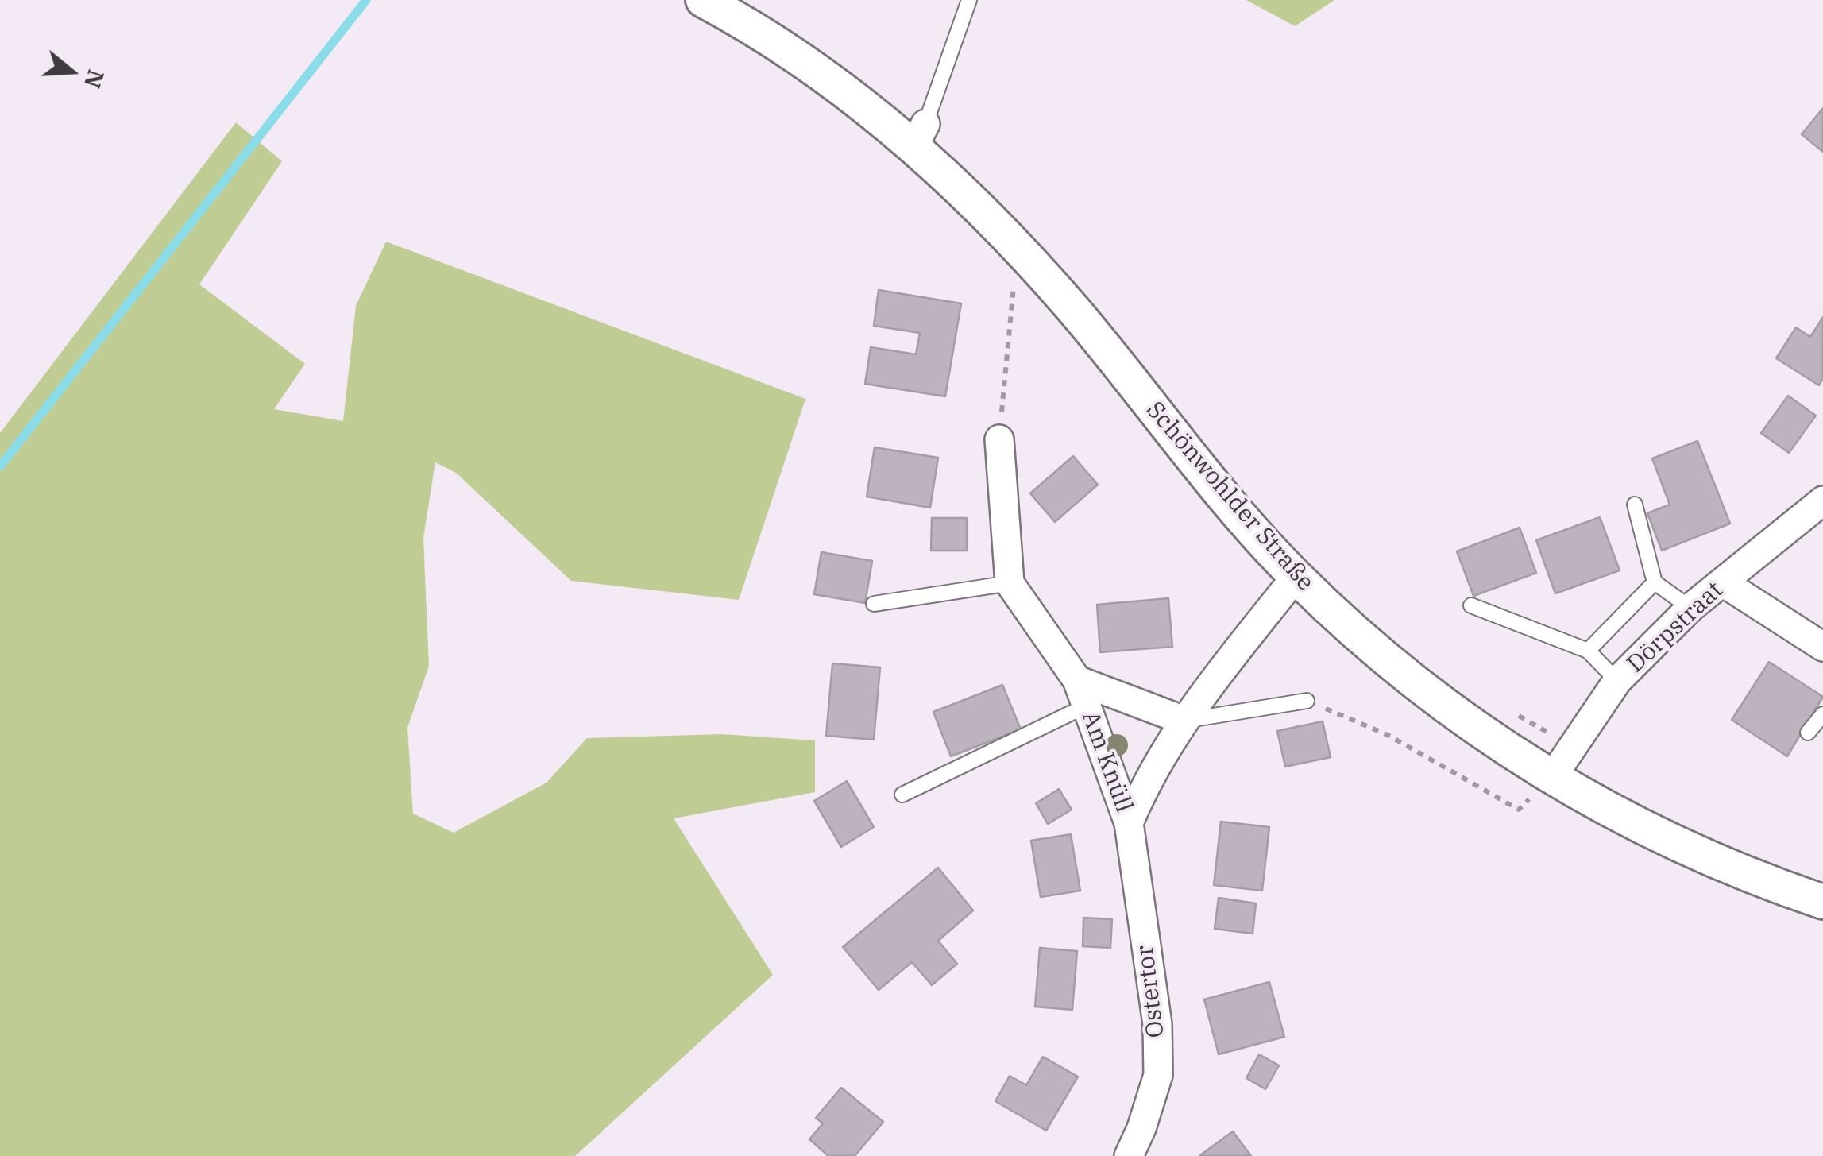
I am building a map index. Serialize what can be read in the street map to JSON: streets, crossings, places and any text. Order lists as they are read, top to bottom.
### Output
{
  "streets": {
    "street": [
      "Schönwohlder Straße",
      "Dörpstraat",
      "Am Knüll",
      "Ostertor"
    ]
  },
  "crossings": [
    ["Schönwohlder Straße", "Dörpstraat"],
    ["Schönwohlder Straße", "Am Knüll"],
    ["Am Knüll", "Ostertor"]
  ],
  "north": "right"
}
